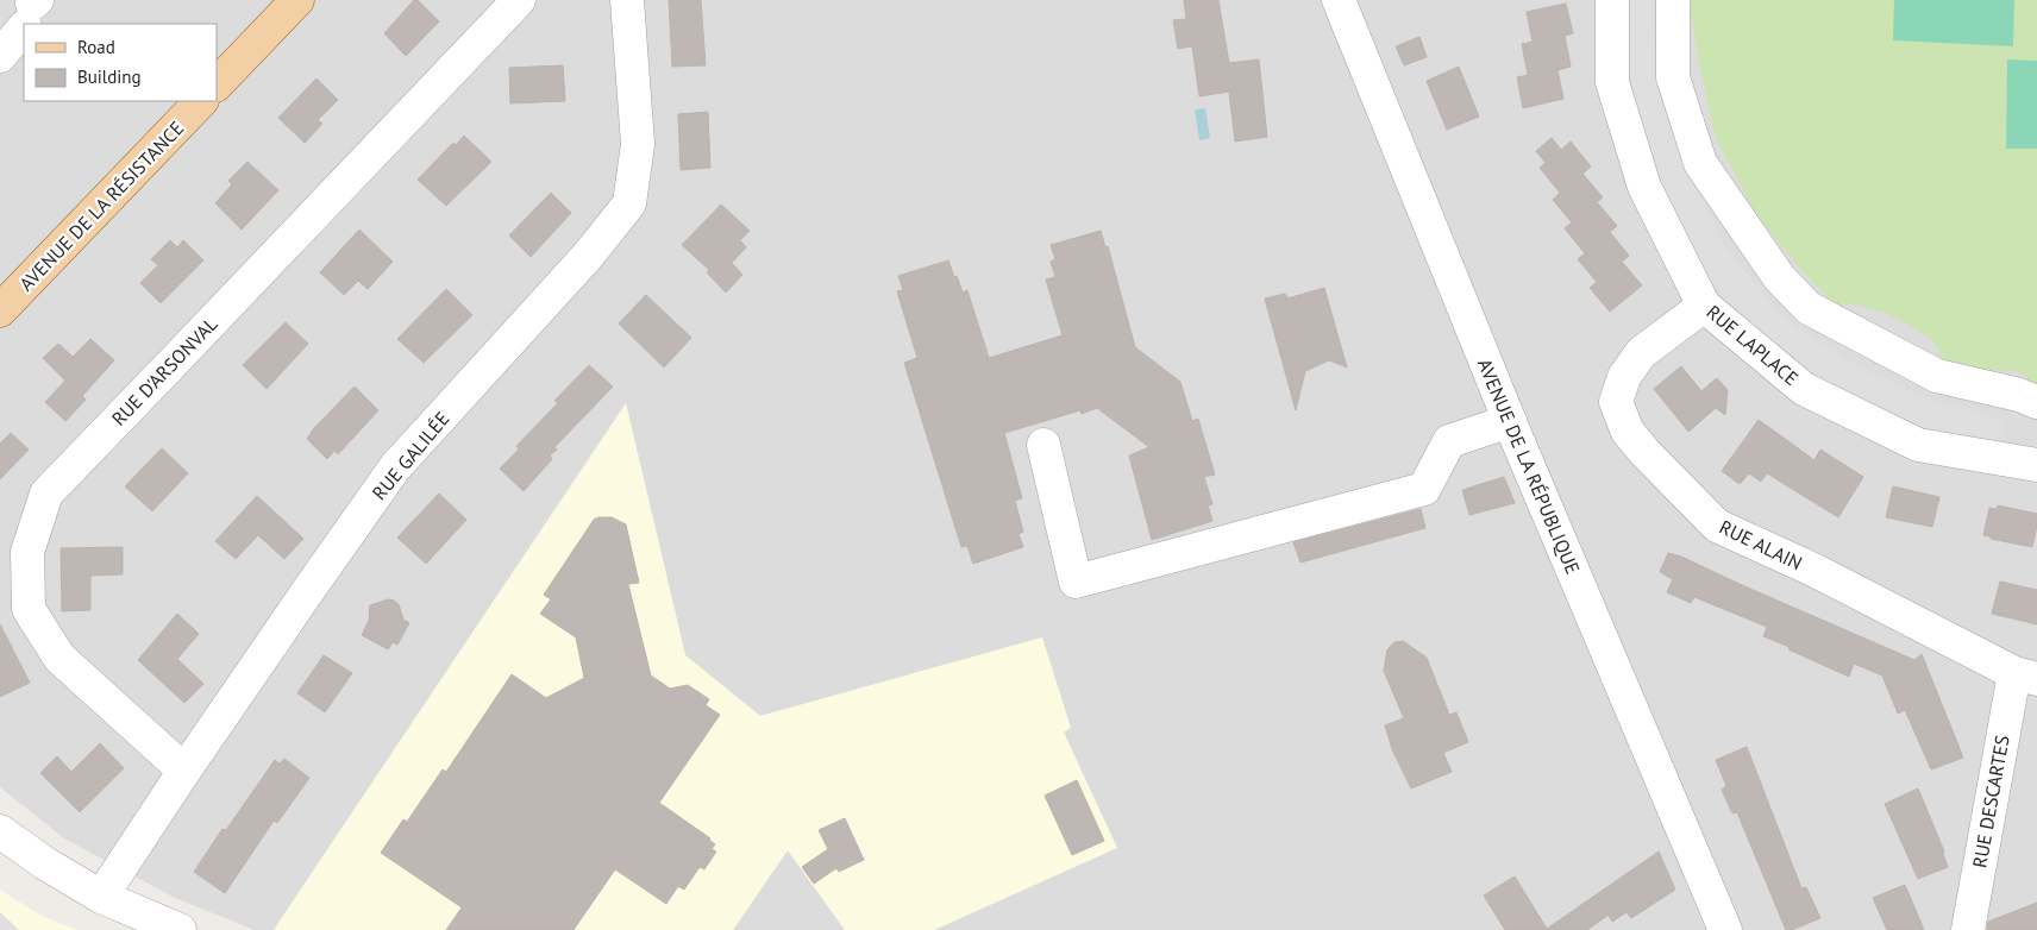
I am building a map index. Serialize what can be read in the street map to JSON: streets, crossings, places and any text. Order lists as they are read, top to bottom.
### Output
{
  "streets": {
    "main road": ["AVENUE DE LA RÉSISTANCE"],
    "street": [
      "RUE LAPLACE",
      "RUE D'ARSONVAL",
      "RUE GALILÉE",
      "AVENUE DE LA RÉPUBLIQUE",
      "RUE ALAIN",
      "RUE DESCARTES"
    ]
  },
  "crossings": [
    ["RUE LAPLACE", "RUE ALAIN"],
    ["RUE D'ARSONVAL", "RUE GALILÉE"],
    ["RUE ALAIN", "RUE DESCARTES"]
  ],
  "legend": ["Road", "Building"]
}
